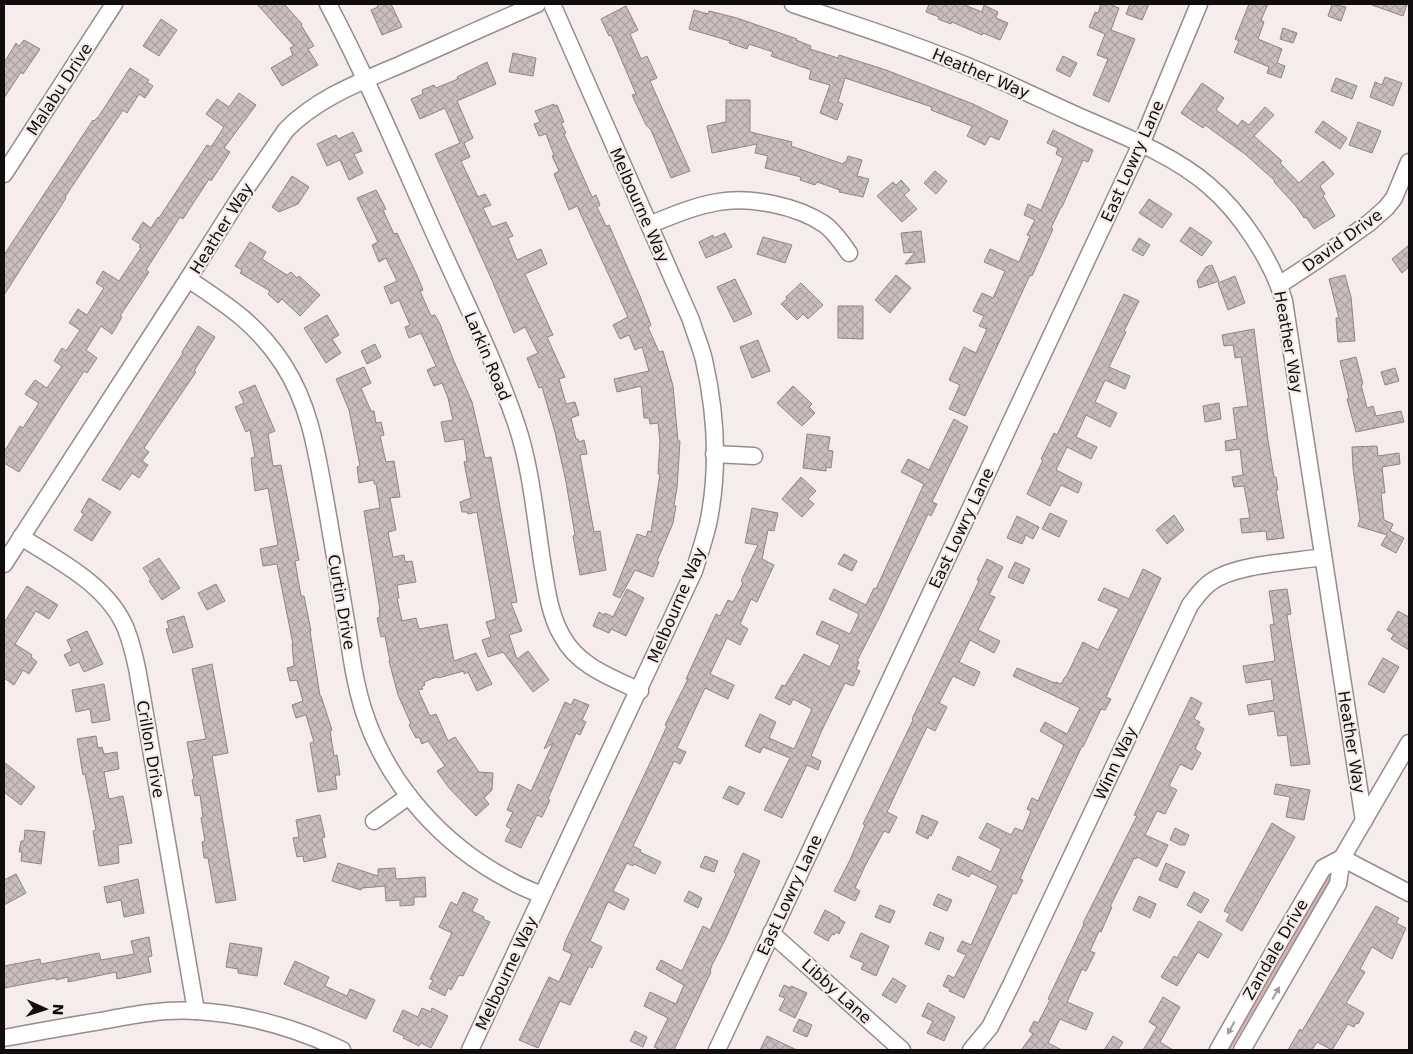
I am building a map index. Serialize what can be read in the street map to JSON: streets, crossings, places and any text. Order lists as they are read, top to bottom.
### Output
{
  "streets": {
    "street": [
      "Heather Way",
      "Malabu Drive",
      "East Lowry Lane",
      "Melbourne Way",
      "David Drive",
      "Larkin Road",
      "Curtin Drive",
      "Crillon Drive",
      "Winn Way",
      "Zandale Drive",
      "Libby Lane"
    ]
  },
  "crossings": [
    ["Heather Way", "East Lowry Lane"],
    ["Heather Way", "David Drive"],
    ["Heather Way", "Larkin Road"],
    ["Heather Way", "Curtin Drive"],
    ["Heather Way", "Crillon Drive"],
    ["Heather Way", "Winn Way"],
    ["Heather Way", "Zandale Drive"],
    ["East Lowry Lane", "Libby Lane"],
    ["Melbourne Way", "Larkin Road"],
    ["Melbourne Way", "Curtin Drive"]
  ],
  "north": "right"
}
